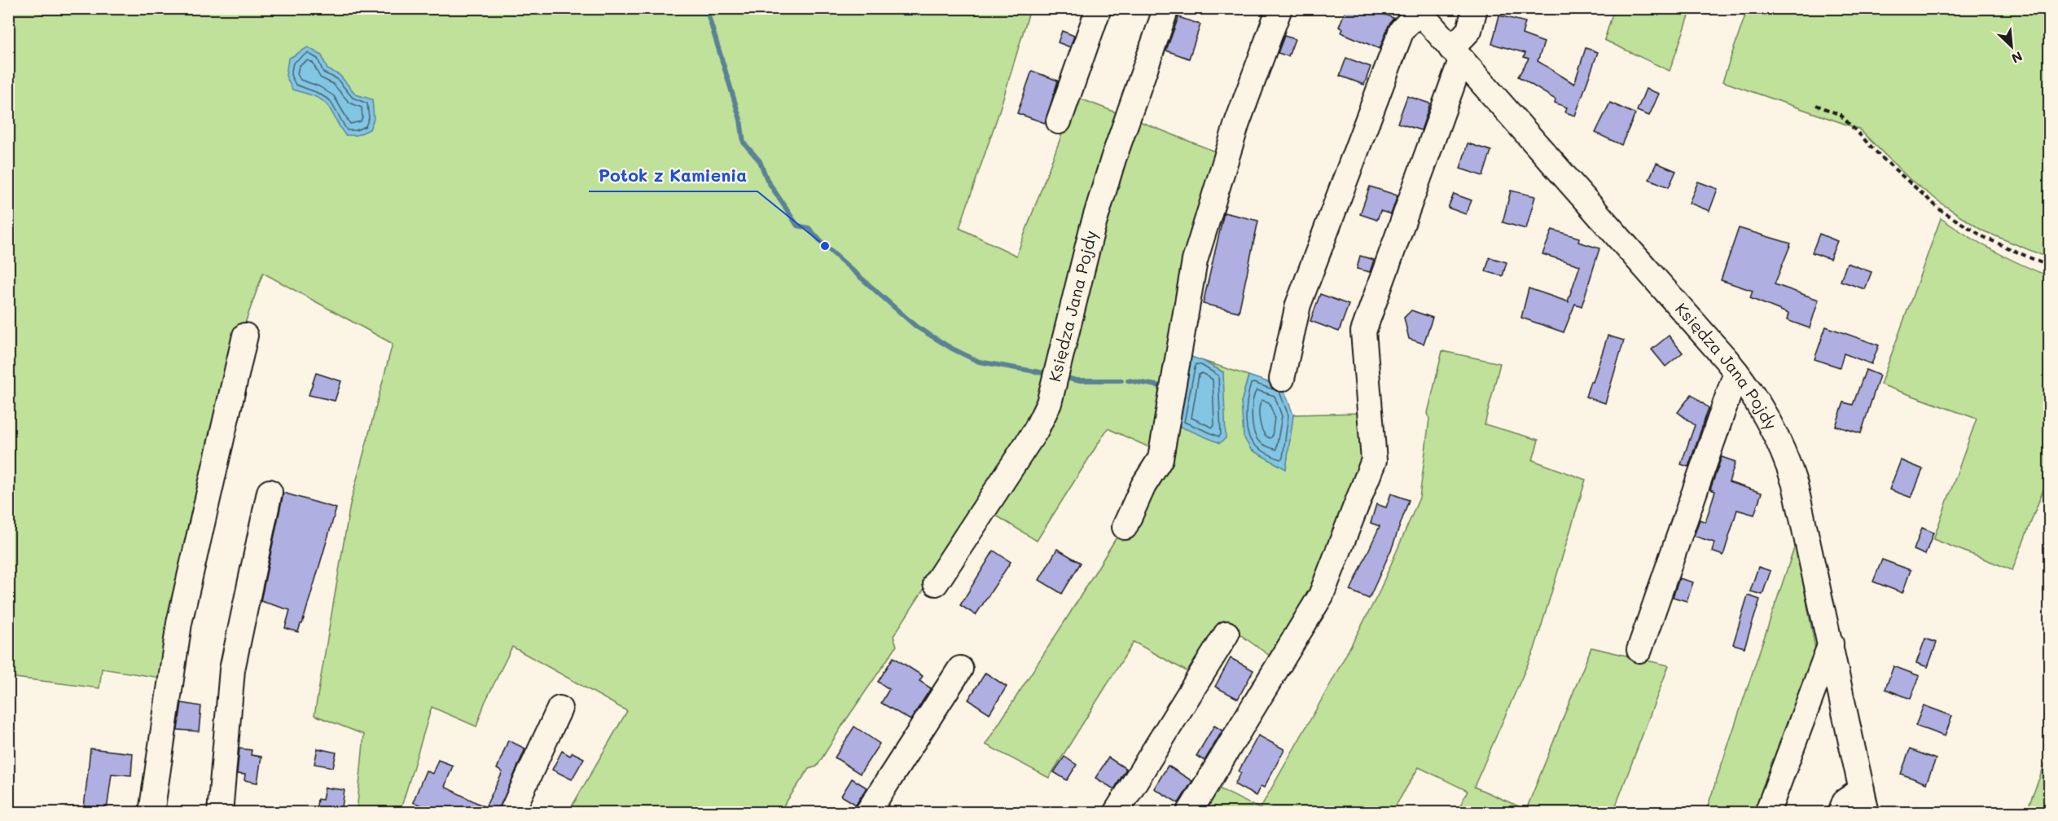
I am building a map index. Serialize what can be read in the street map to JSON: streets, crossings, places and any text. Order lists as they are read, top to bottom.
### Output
{
  "streets": {
    "street": ["Księdza Jana Pojdy"]
  },
  "places": ["Potok z Kamienia"],
  "north": "bottom right"
}
